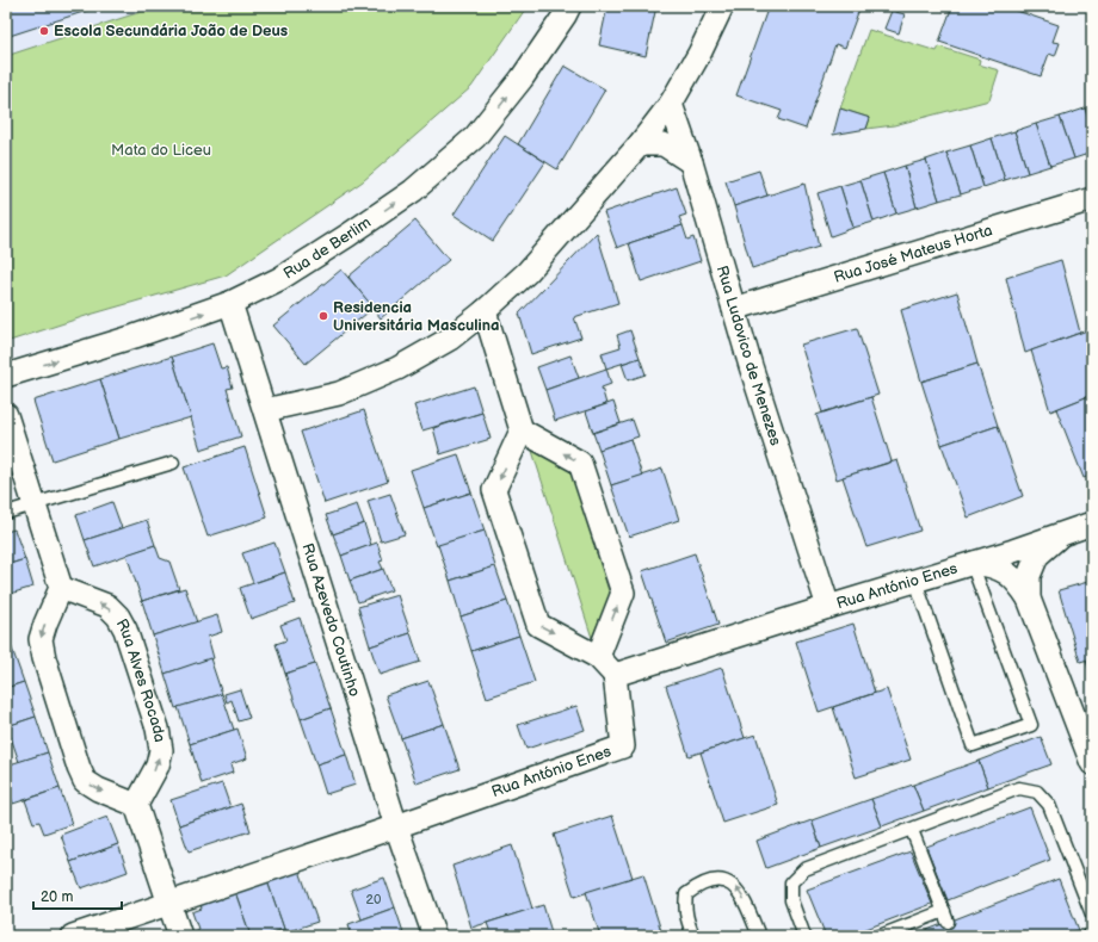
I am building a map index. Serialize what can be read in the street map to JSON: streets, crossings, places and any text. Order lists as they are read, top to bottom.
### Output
{
  "streets": {
    "street": [
      "Rua de Berlim",
      "Rua José Mateus Horta",
      "Rua Ludovico de Menezes",
      "Rua António Enes",
      "Rua Azevedo Coutinho",
      "Rua Alves Rocada"
    ]
  },
  "crossings": [
    ["Rua de Berlim", "Rua Azevedo Coutinho"],
    ["Rua José Mateus Horta", "Rua Ludovico de Menezes"],
    ["Rua Ludovico de Menezes", "Rua António Enes"],
    ["Rua António Enes", "Rua Azevedo Coutinho"]
  ],
  "one_way": ["Rua Alves Rocada"],
  "parks": ["Mata do Liceu"],
  "places": ["Escola Secundária João de Deus", "Residencia Universitária Masculina"],
  "house_numbers": ["20"],
  "scale_bar": "20 m"
}
